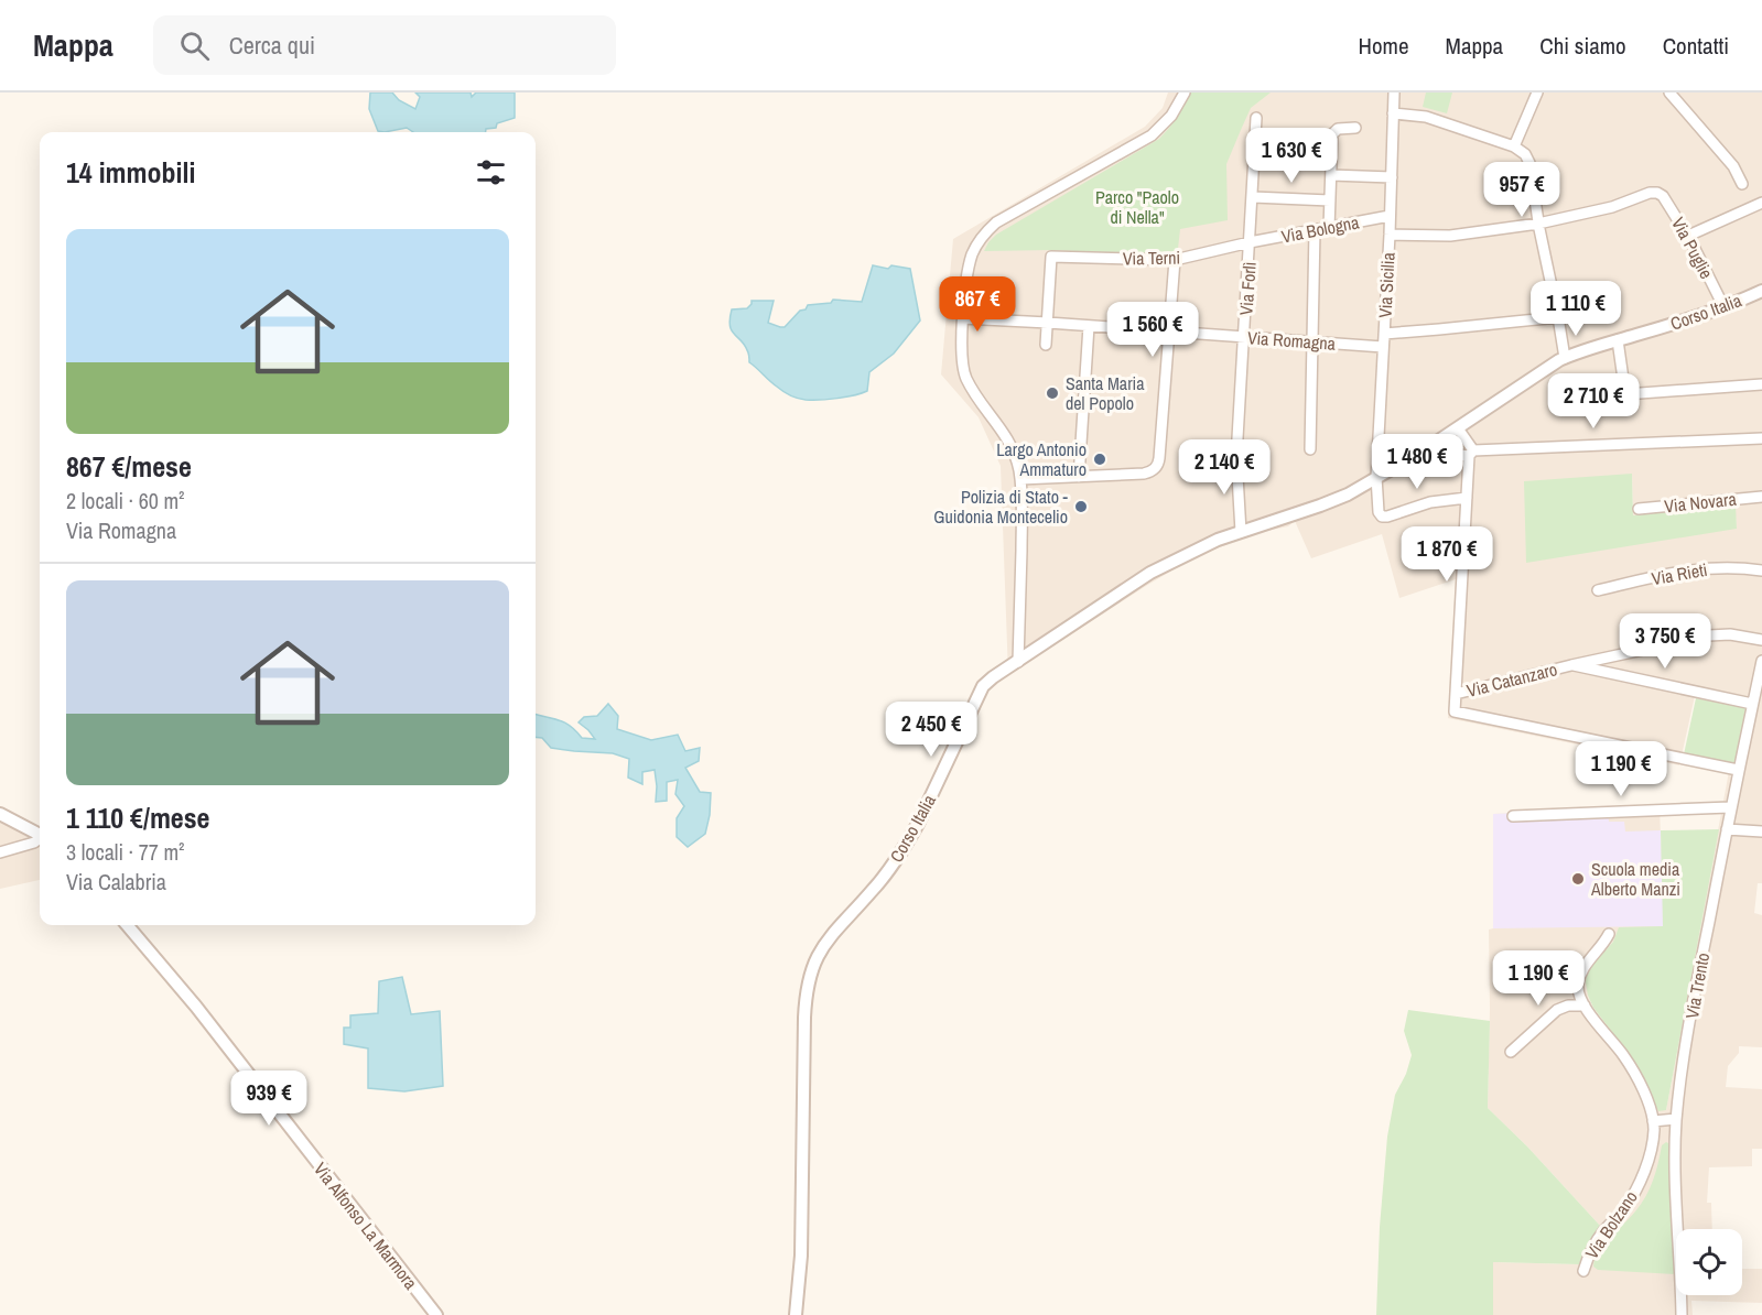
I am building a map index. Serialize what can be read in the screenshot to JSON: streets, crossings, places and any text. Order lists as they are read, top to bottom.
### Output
{
  "streets": {
    "street": [
      "Via Bologna",
      "Via Puglie",
      "Via Terni",
      "Via Sicilia",
      "Via Forlì",
      "Corso Italia",
      "Via Romagna",
      "Via Novara",
      "Via Rieti",
      "Via Catanzaro",
      "Via Trento",
      "Via Bolzano",
      "Via Alfonso La Marmora"
    ]
  },
  "crossings": [
    ["Via Bologna", "Via Terni"],
    ["Via Bologna", "Via Sicilia"],
    ["Via Bologna", "Via Forlì"],
    ["Via Puglie", "Corso Italia"],
    ["Via Terni", "Via Forlì"],
    ["Via Terni", "Via Romagna"],
    ["Via Sicilia", "Corso Italia"],
    ["Via Sicilia", "Via Romagna"],
    ["Via Forlì", "Corso Italia"],
    ["Via Forlì", "Via Romagna"]
  ],
  "parks": ["Parco \"Paolo di Nella\""],
  "places": [
    "Santa Maria del Popolo",
    "Largo Antonio Ammaturo",
    "Polizia di Stato - Guidonia Montecelio",
    "Scuola media Alberto Manzi"
  ],
  "page": {
    "header": "Mappa",
    "search": "Cerca qui",
    "nav": [
      "Home",
      "Mappa",
      "Chi siamo",
      "Contatti"
    ],
    "price": [
      "1 630 €",
      "957 €",
      "867 €",
      "1 110 €",
      "1 560 €",
      "2 710 €",
      "1 480 €",
      "2 140 €",
      "1 870 €",
      "3 750 €",
      "2 450 €",
      "1 190 €",
      "1 190 €",
      "939 €"
    ],
    "heading": "14 immobili",
    "list": [
      {
        "name": "867 €/mese",
        "note": "2 locali · 60 m² · Via Romagna"
      },
      {
        "name": "1 110 €/mese",
        "note": "3 locali · 77 m² · Via Calabria"
      }
    ]
  }
}
